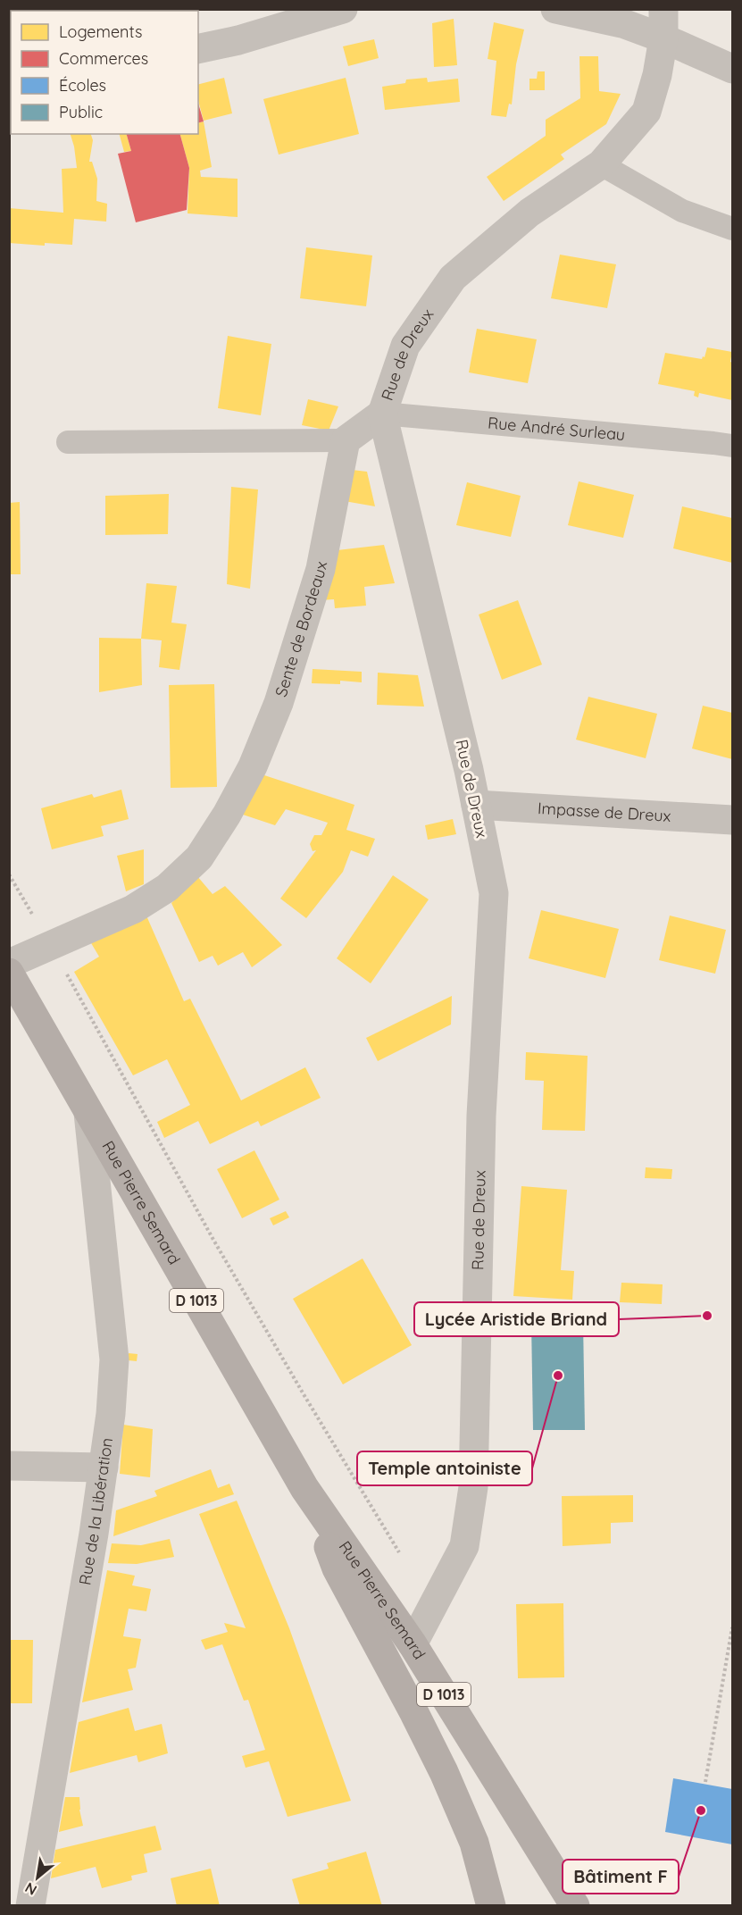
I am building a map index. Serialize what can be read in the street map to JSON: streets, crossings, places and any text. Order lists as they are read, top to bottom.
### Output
{
  "streets": {
    "main road": ["Rue Pierre Semard", "D 1013"],
    "street": [
      "Rue de Dreux",
      "Sente de Bordeaux",
      "Impasse de Dreux",
      "Rue de la Libération"
    ],
    "lane": ["Rue André Surleau"]
  },
  "crossings": [
    ["Rue de Dreux", "Rue André Surleau"],
    ["Rue de Dreux", "Impasse de Dreux"],
    ["Rue de Dreux", "Rue Pierre Semard"],
    ["Rue Pierre Semard", "Rue de la Libération"]
  ],
  "places": ["Lycée Aristide Briand", "Temple antoiniste", "Bâtiment F"],
  "legend": [
    "Logements",
    "Commerces",
    "Écoles",
    "Public"
  ],
  "north": "bottom left"
}
